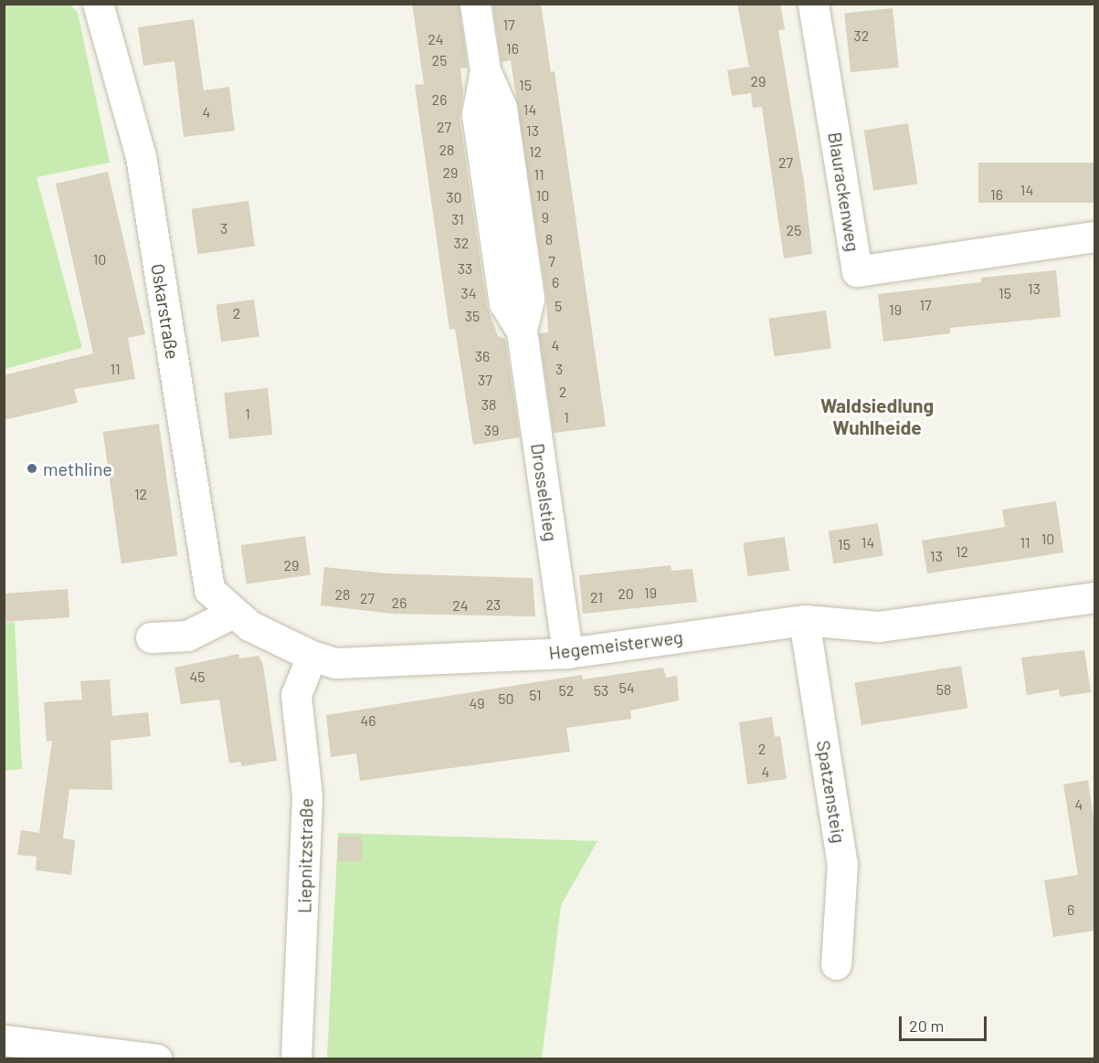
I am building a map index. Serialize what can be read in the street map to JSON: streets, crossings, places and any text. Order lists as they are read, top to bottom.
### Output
{
  "streets": {
    "street": [
      "Blaurackenweg",
      "Oskarstraße",
      "Drosselstieg",
      "Hegemeisterweg",
      "Spatzensteig",
      "Liepnitzstraße"
    ]
  },
  "crossings": [
    ["Oskarstraße", "Hegemeisterweg"],
    ["Drosselstieg", "Hegemeisterweg"],
    ["Hegemeisterweg", "Spatzensteig"],
    ["Hegemeisterweg", "Liepnitzstraße"]
  ],
  "districts": ["Waldsiedlung Wuhlheide"],
  "places": ["methline"],
  "house_numbers": [
    "17",
    "32",
    "24",
    "16",
    "25",
    "29",
    "15",
    "26",
    "14",
    "4",
    "27",
    "13",
    "28",
    "12",
    "27",
    "29",
    "11",
    "14",
    "16",
    "10",
    "30",
    "9",
    "31",
    "3",
    "25",
    "8",
    "32",
    "10",
    "7",
    "33",
    "6",
    "13",
    "34",
    "15",
    "17",
    "5",
    "19",
    "2",
    "35",
    "4",
    "36",
    "11",
    "3",
    "37",
    "2",
    "38",
    "1",
    "1",
    "39",
    "12",
    "10",
    "14",
    "11",
    "15",
    "12",
    "13",
    "29",
    "19",
    "20",
    "28",
    "21",
    "27",
    "26",
    "23",
    "24",
    "45",
    "54",
    "58",
    "52",
    "53",
    "51",
    "50",
    "49",
    "46",
    "2",
    "4",
    "4",
    "6"
  ],
  "scale_bar": "20 m"
}
